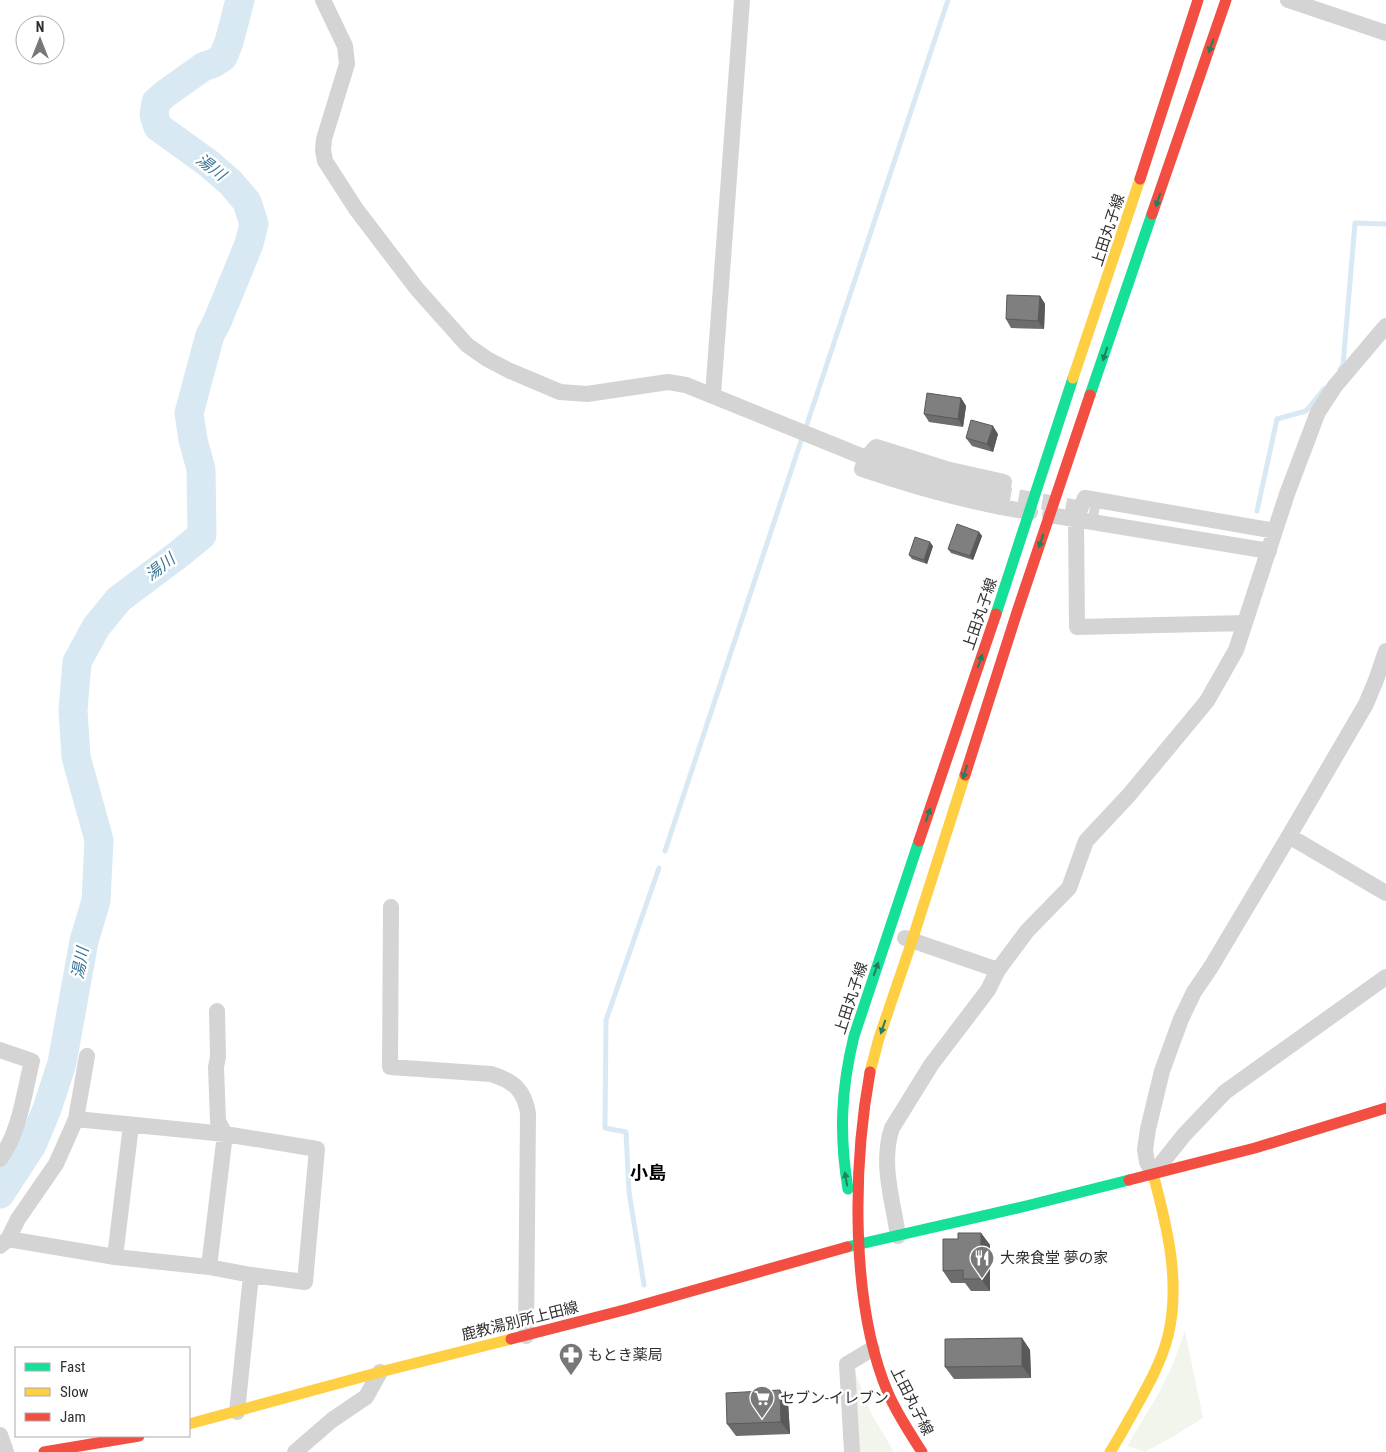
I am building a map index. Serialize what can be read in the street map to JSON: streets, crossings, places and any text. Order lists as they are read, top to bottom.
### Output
{
  "streets": {
    "main road": ["上田丸子線", "鹿教湯別所上田線"]
  },
  "crossings": [
    ["上田丸子線", "鹿教湯別所上田線"]
  ],
  "districts": ["小島"],
  "water": ["湯川"],
  "places": {
    "restaurant": ["大衆食堂 夢の家"],
    "pharmacy": ["もとき薬局"],
    "supermarket": ["セブン-イレブン"]
  },
  "legend": ["Fast", "Slow", "Jam"],
  "north": "top"
}
